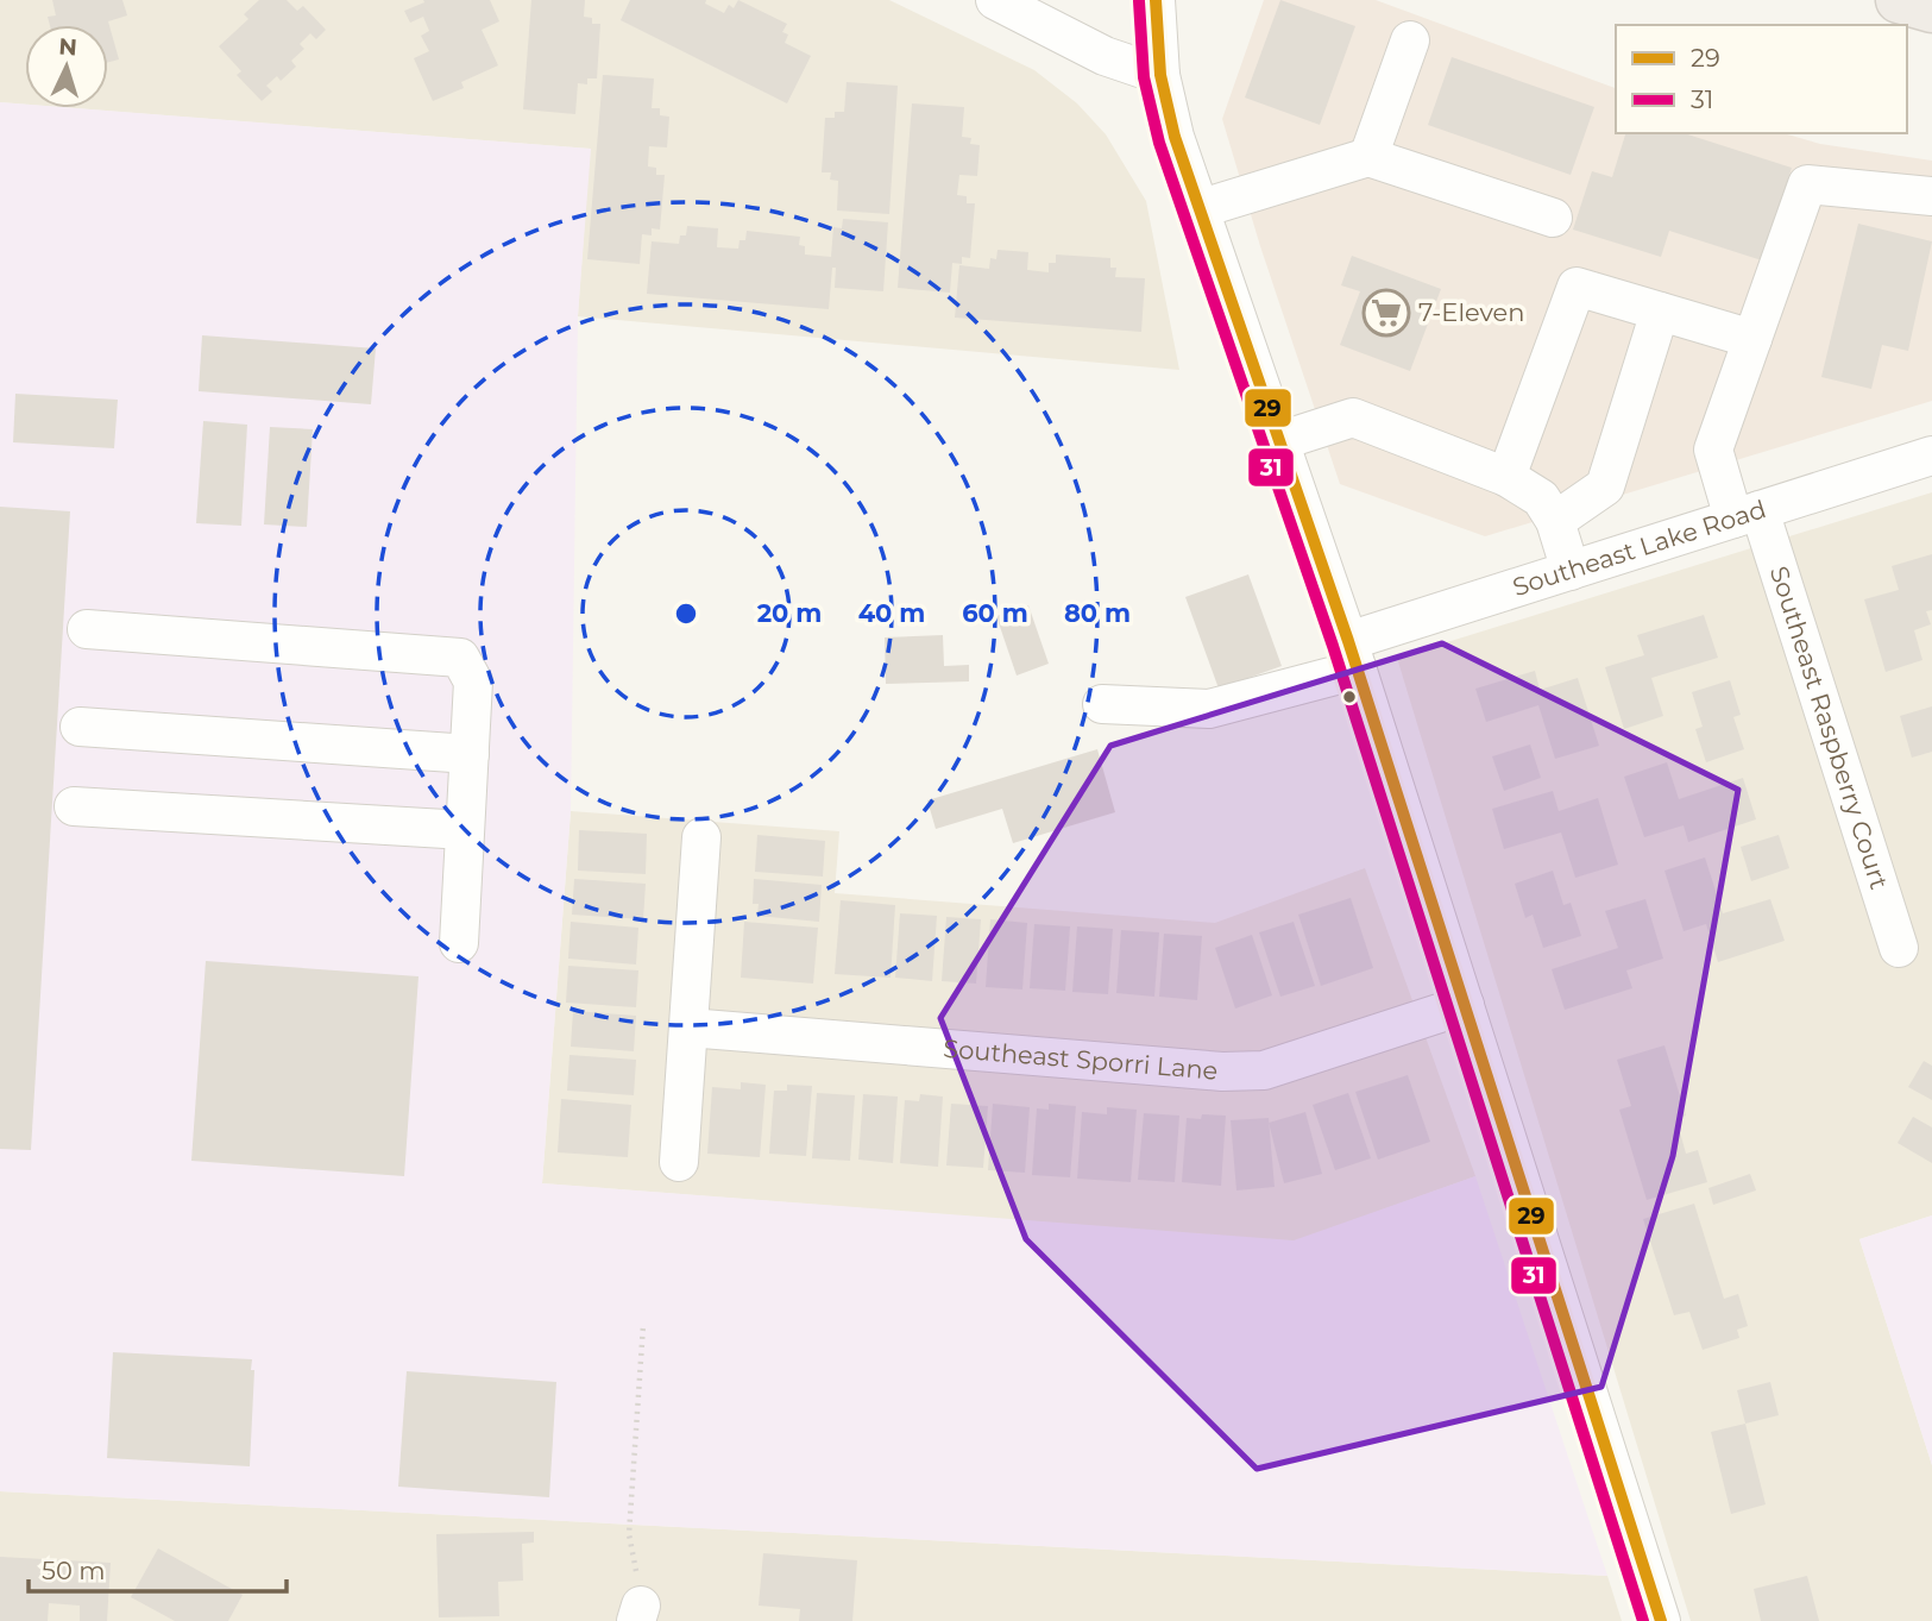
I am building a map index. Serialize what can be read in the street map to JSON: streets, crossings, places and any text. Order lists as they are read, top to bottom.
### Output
{
  "streets": {
    "street": ["Southeast Lake Road", "Southeast Raspberry Court", "Southeast Sporri Lane"]
  },
  "crossings": [
    ["Southeast Lake Road", "Southeast Raspberry Court"]
  ],
  "places": {
    "supermarket": ["7-Eleven"]
  },
  "lines": ["transit line 29", "transit line 31"],
  "legend": ["29", "31"],
  "scale_bar": "50 m",
  "north": "top",
  "rings": [
    "20 m",
    "40 m",
    "60 m",
    "80 m"
  ]
}
